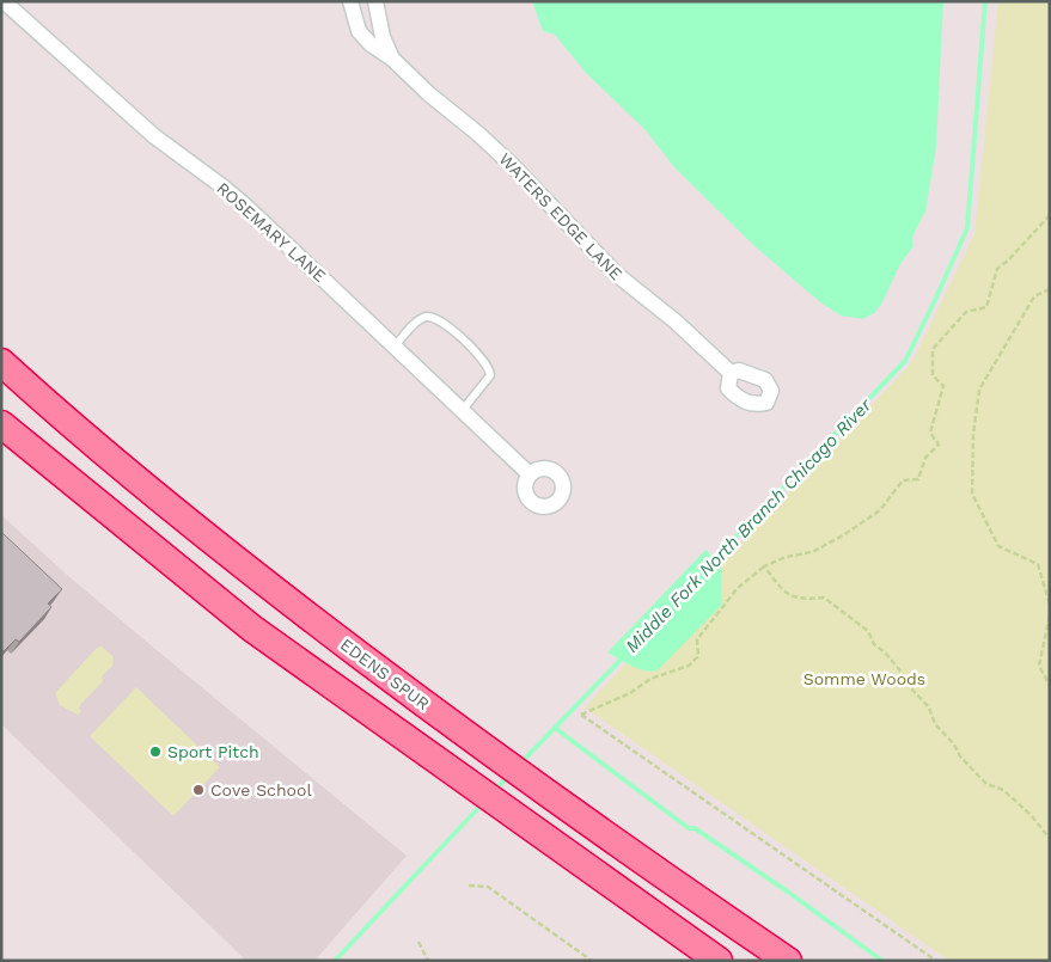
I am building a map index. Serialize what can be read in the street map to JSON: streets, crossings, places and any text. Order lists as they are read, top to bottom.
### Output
{
  "streets": {
    "highway": ["EDENS SPUR"],
    "street": ["WATERS EDGE LANE", "ROSEMARY LANE"]
  },
  "water": ["Middle Fork North Branch Chicago River"],
  "parks": ["Somme Woods"],
  "places": ["Sport Pitch", "Cove School"]
}
